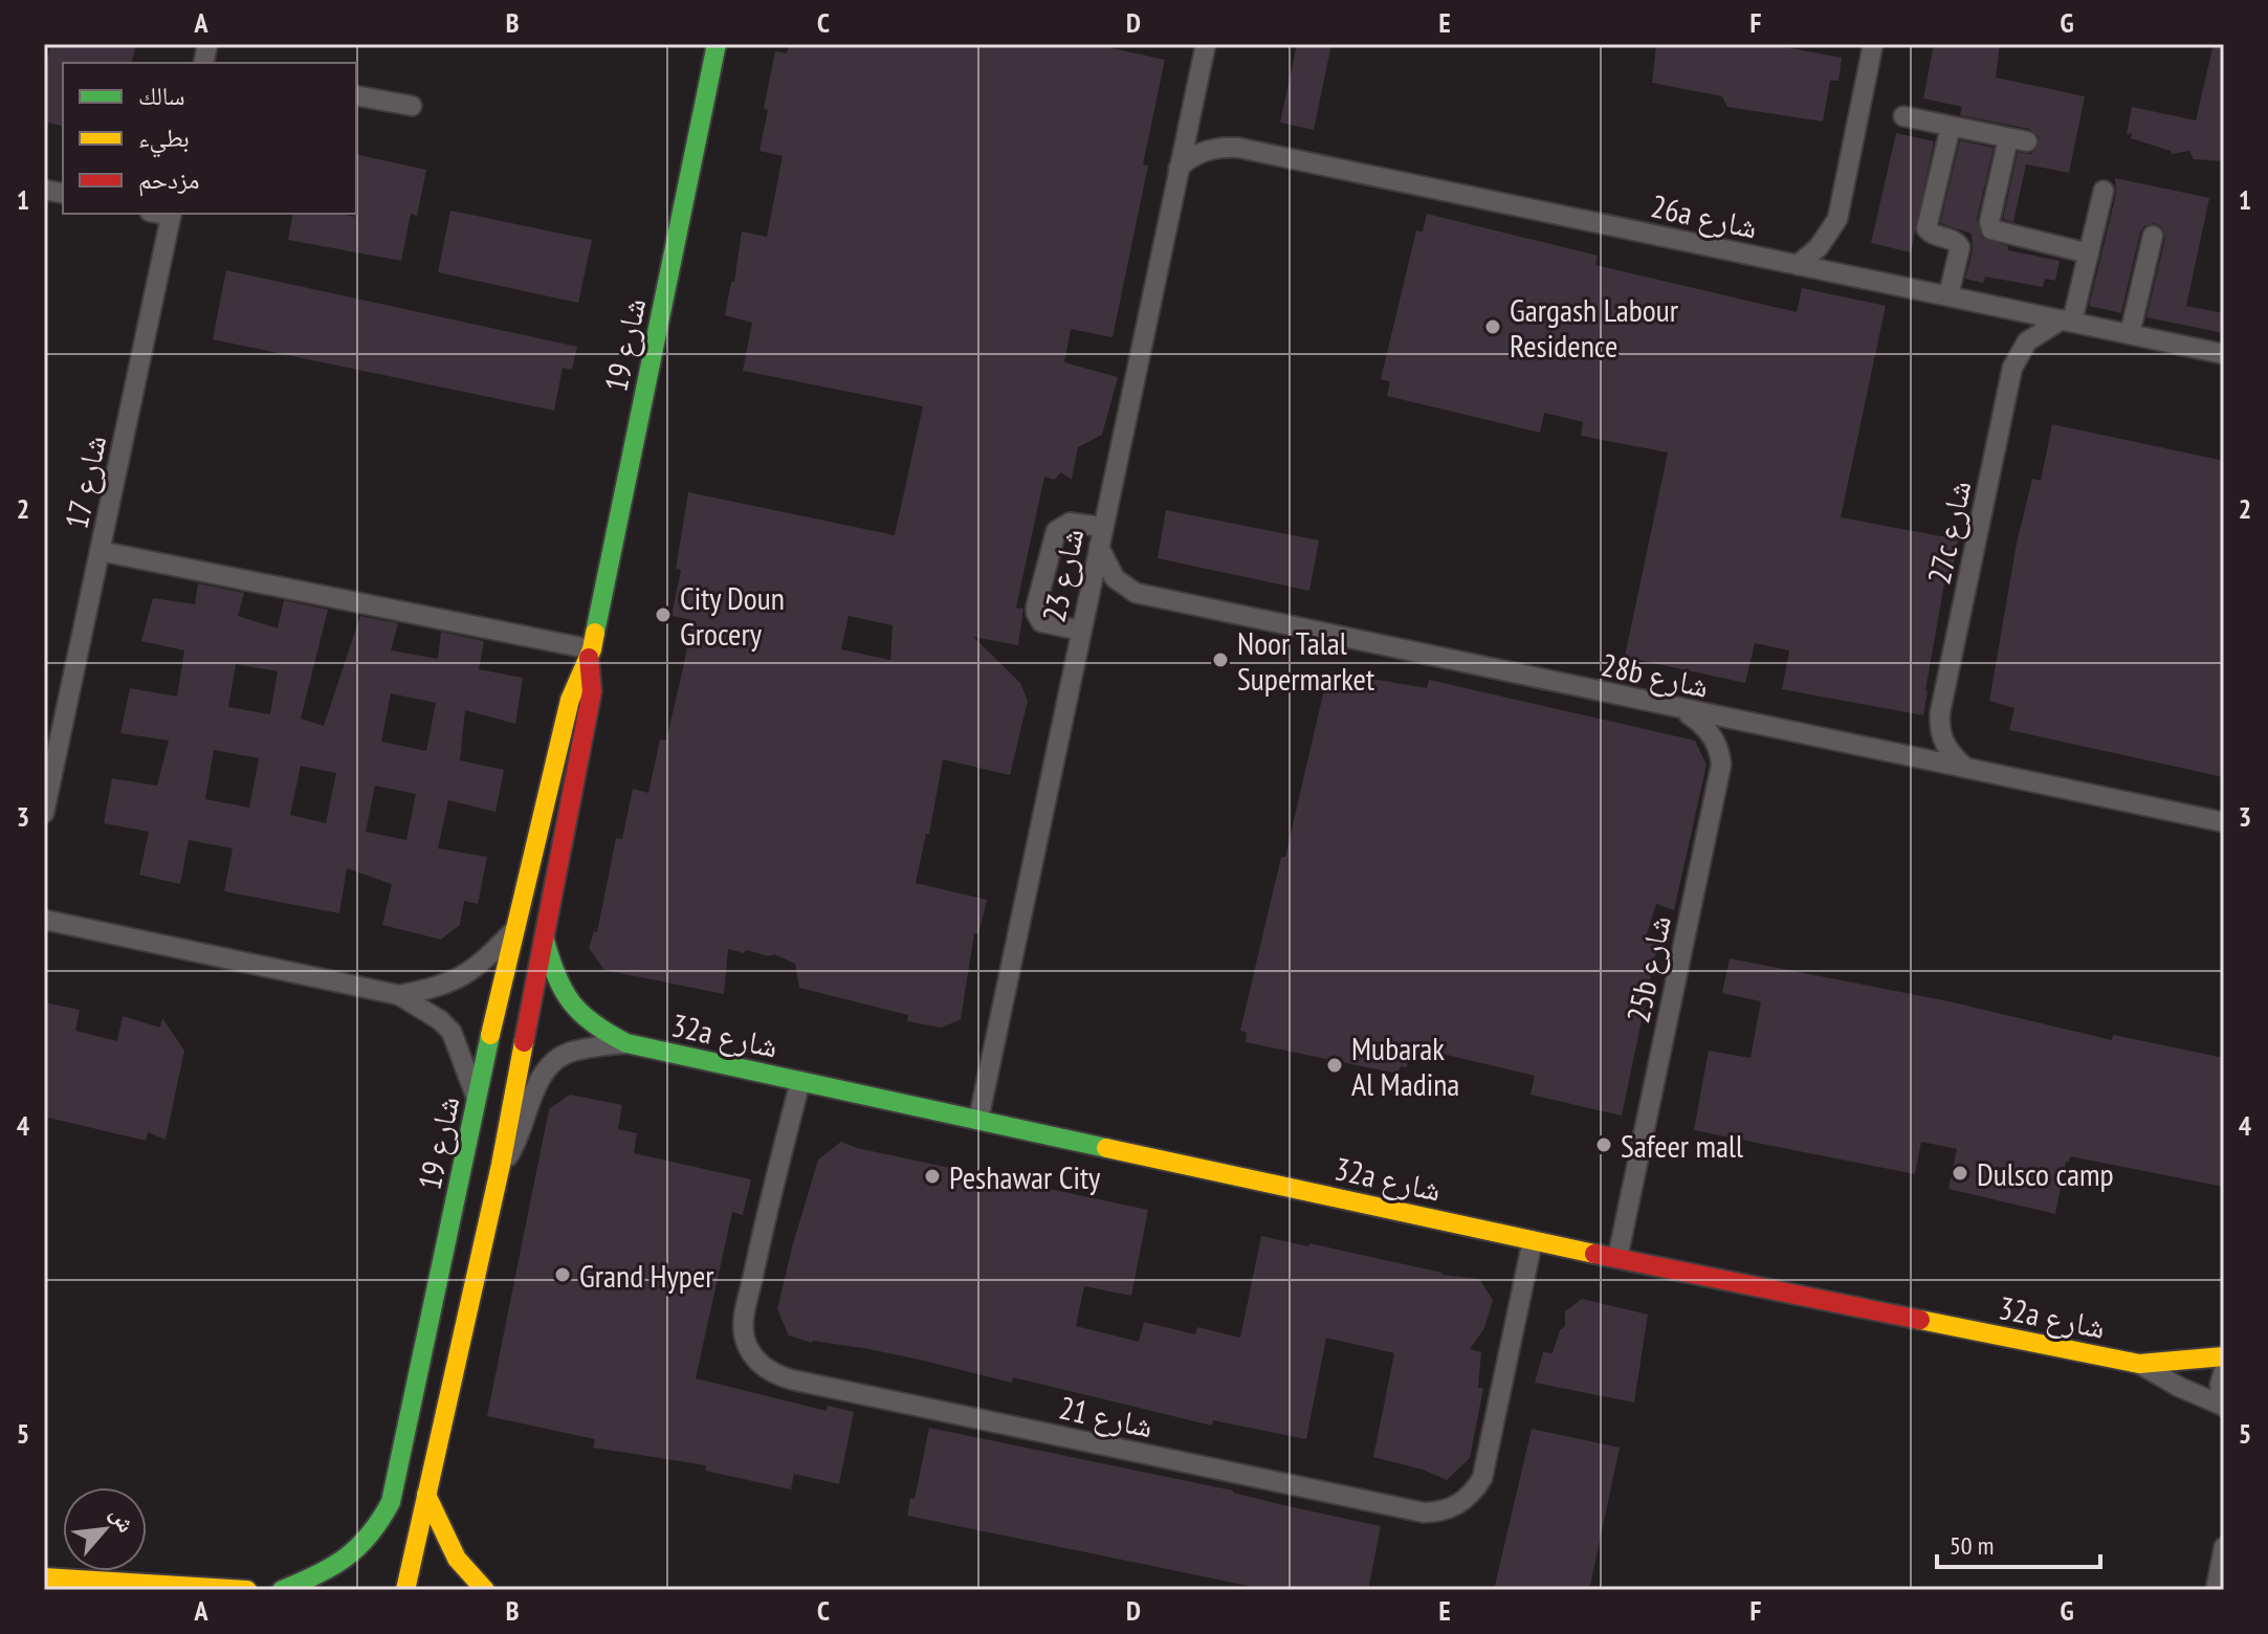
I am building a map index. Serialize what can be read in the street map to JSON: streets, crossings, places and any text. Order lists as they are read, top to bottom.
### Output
{
  "streets": {
    "street": [
      "26a شارع",
      "شارع 19",
      "شارع 17",
      "27c شارع",
      "شارع 23",
      "28b شارع",
      "25b شارع",
      "32a شارع",
      "شارع 21"
    ]
  },
  "crossings": [
    ["26a شارع", "27c شارع"],
    ["26a شارع", "شارع 23"],
    ["شارع 19", "32a شارع"],
    ["27c شارع", "28b شارع"],
    ["شارع 23", "28b شارع"],
    ["شارع 23", "32a شارع"],
    ["28b شارع", "25b شارع"],
    ["25b شارع", "32a شارع"],
    ["32a شارع", "شارع 21"]
  ],
  "places": [
    "Gargash Labour Residence",
    "City Doun Grocery",
    "Noor Talal Supermarket",
    "Mubarak Al Madina",
    "Safeer mall",
    "Dulsco camp",
    "Peshawar City",
    "Grand Hyper"
  ],
  "legend": ["سالك", "بطيء", "مزدحم"],
  "scale_bar": "50 m",
  "north": "top right",
  "grid": {
    "columns": [
      "A",
      "B",
      "C",
      "D",
      "E",
      "F",
      "G"
    ],
    "rows": [
      "1",
      "2",
      "3",
      "4",
      "5"
    ]
  }
}
